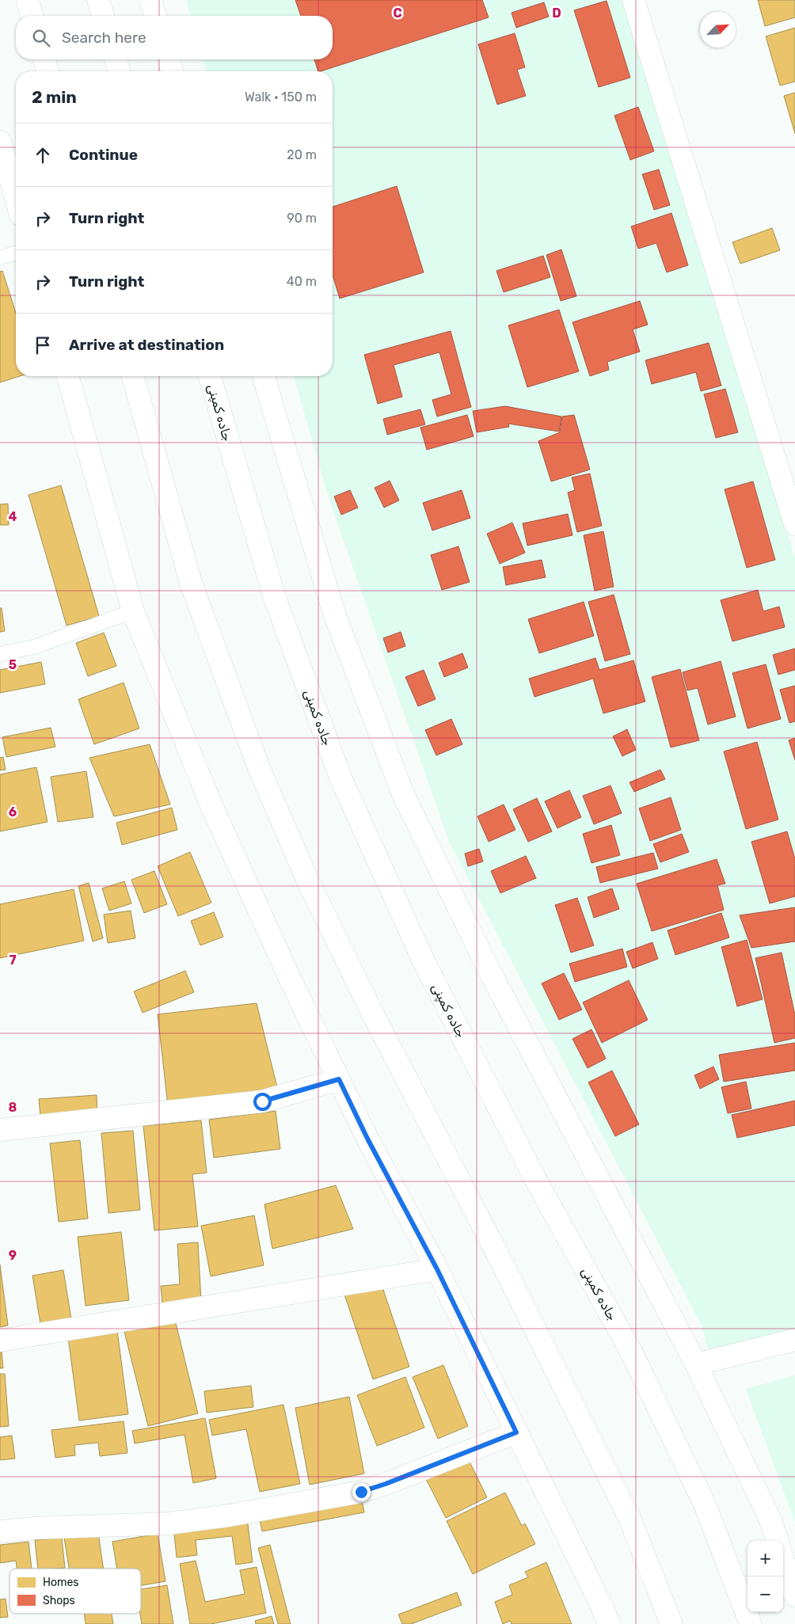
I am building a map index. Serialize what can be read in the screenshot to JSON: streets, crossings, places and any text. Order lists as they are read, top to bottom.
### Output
{
  "streets": {
    "main road": ["جاده کمپنی"]
  },
  "legend": ["Homes", "Shops"],
  "north": "top right",
  "page": {
    "search": "Search here",
    "heading": ["2 min", "Walk · 150 m"],
    "list": [
      ["Continue", "20 m"],
      ["Turn right", "90 m"],
      ["Turn right", "40 m"],
      "Arrive at destination"
    ],
    "map_buttons": ["+", "−"]
  },
  "grid": {
    "columns": ["C", "D"],
    "rows": [
      "4",
      "5",
      "6",
      "7",
      "8",
      "9"
    ]
  }
}
